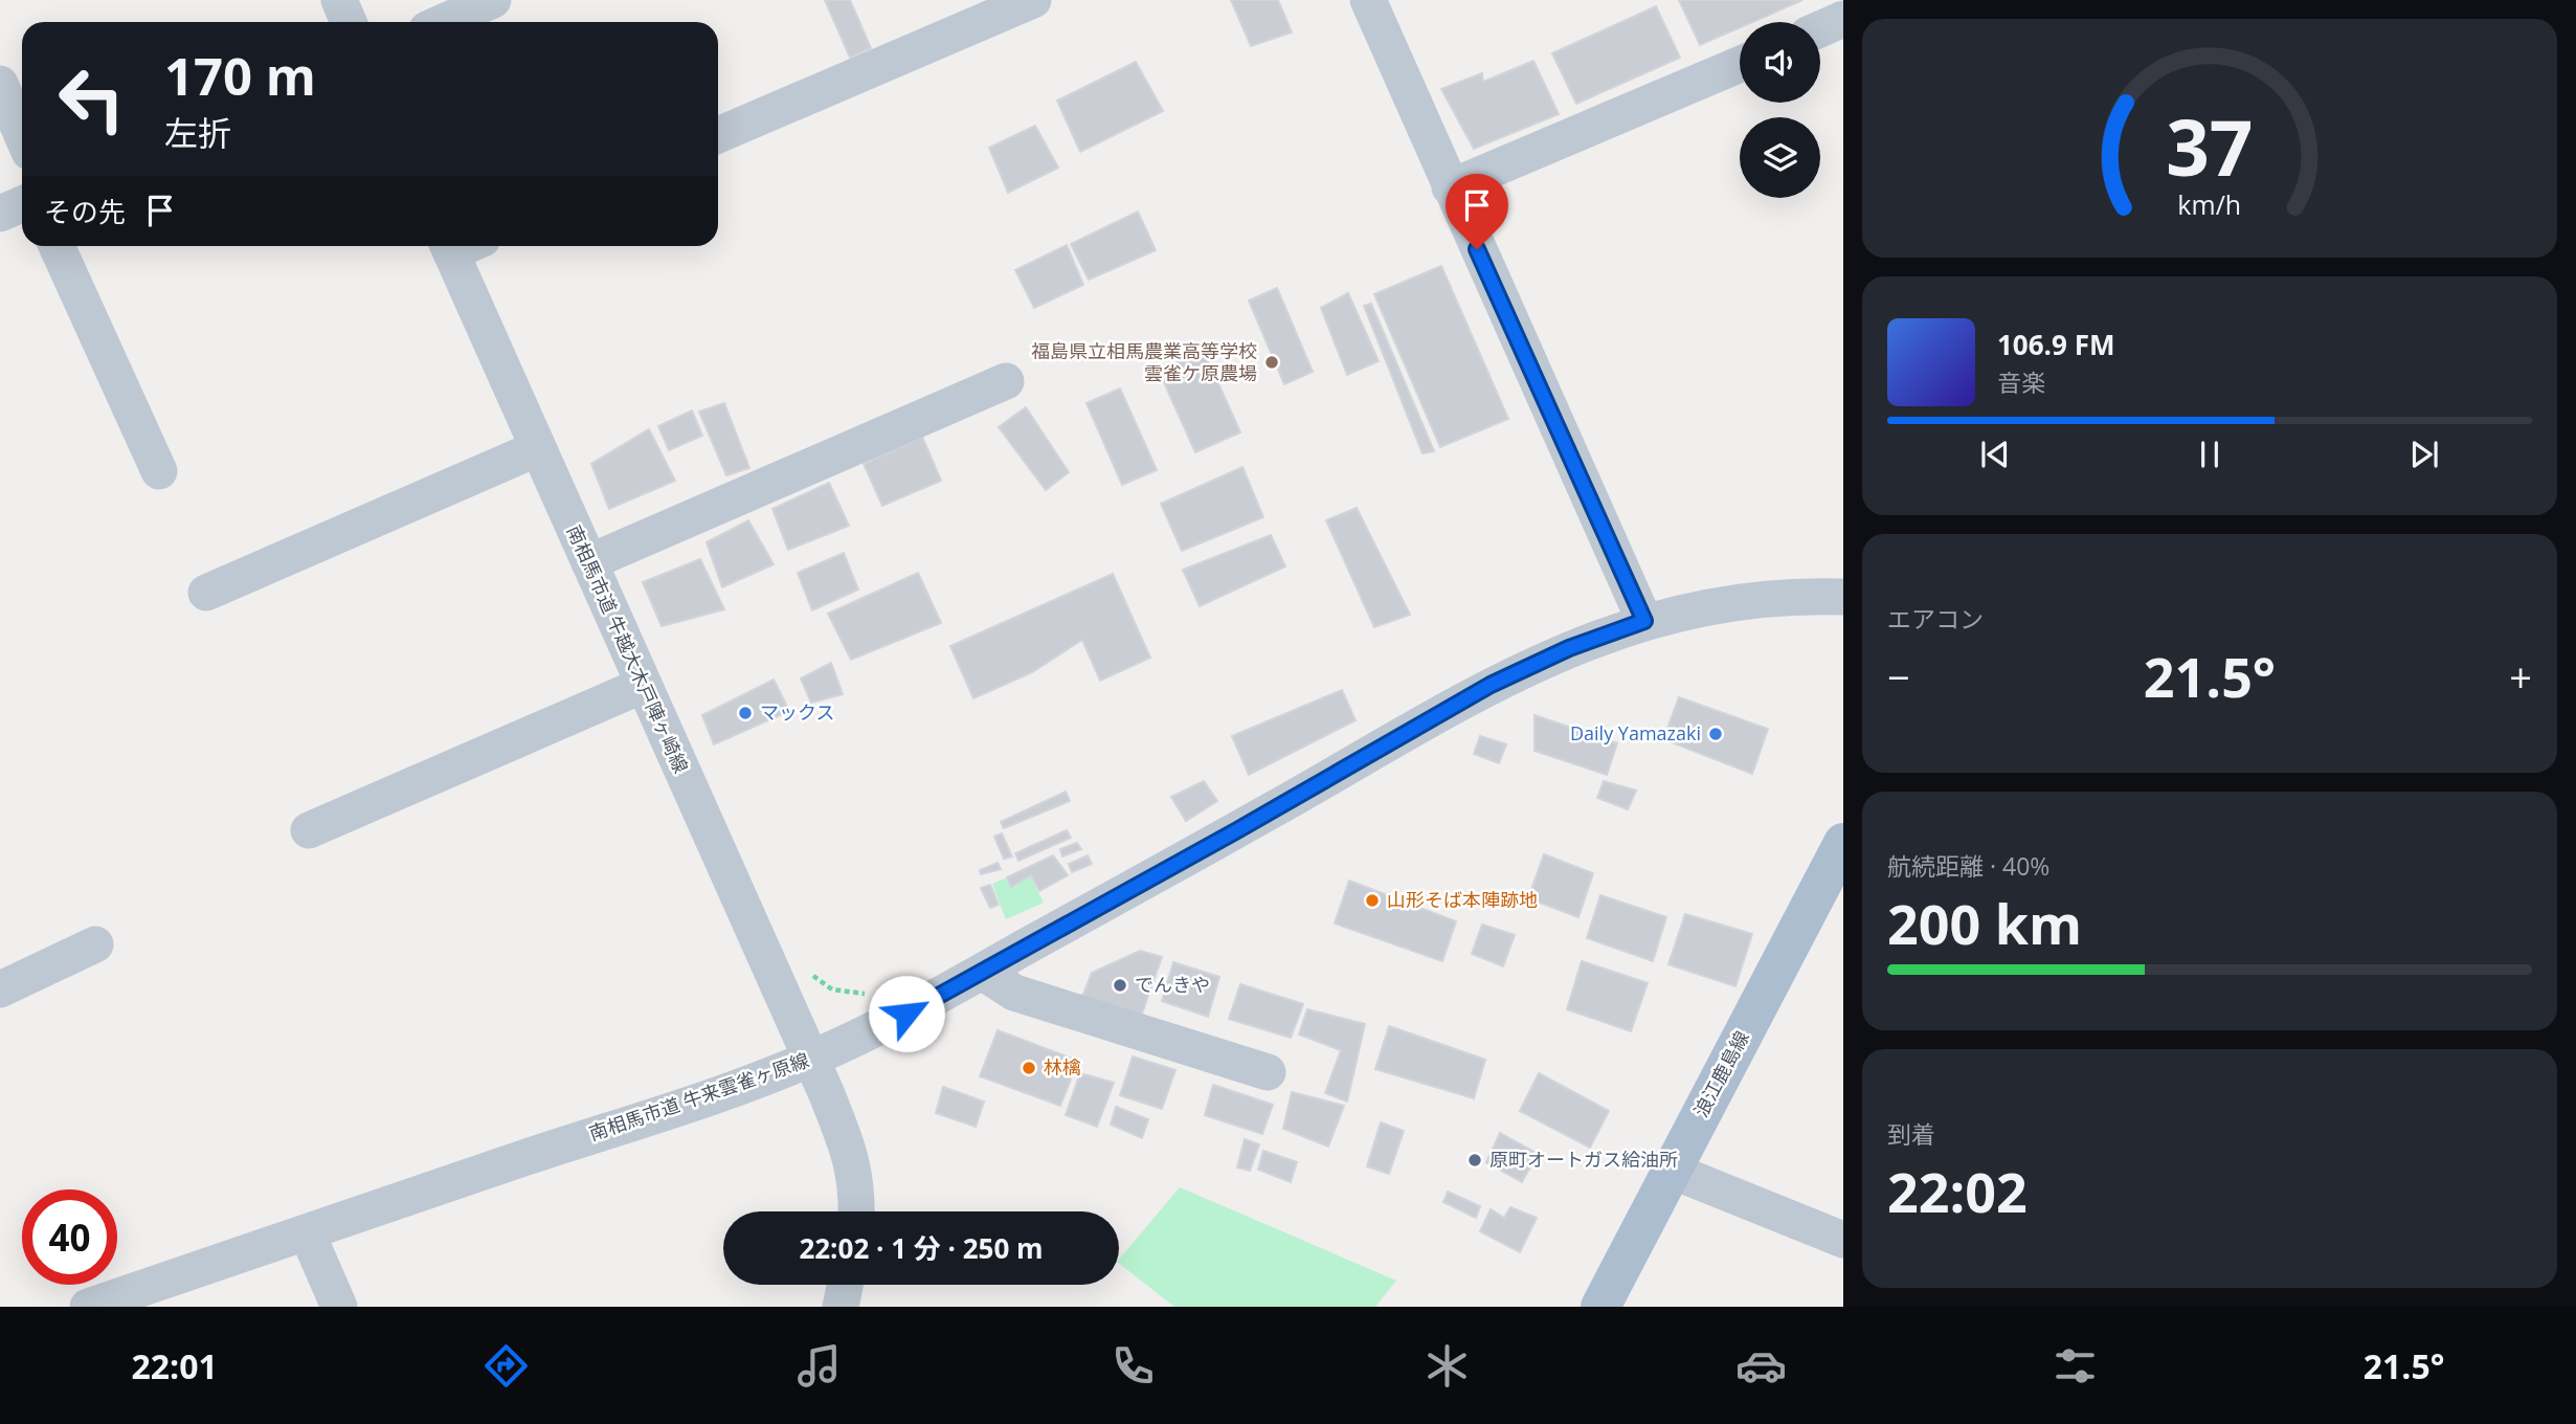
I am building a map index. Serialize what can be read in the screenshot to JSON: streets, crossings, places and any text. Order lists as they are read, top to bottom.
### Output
{
  "streets": {
    "main road": ["浪江鹿島線"],
    "street": ["南相馬市道 牛越大木戸陣ヶ崎線", "南相馬市道 牛来雲雀ヶ原線"]
  },
  "crossings": [
    ["南相馬市道 牛越大木戸陣ヶ崎線", "南相馬市道 牛来雲雀ヶ原線"]
  ],
  "places": [
    "福島県立相馬農業高等学校 雲雀ケ原農場",
    "マックス",
    "Daily Yamazaki",
    "山形そば本陣跡地",
    "でんきや",
    "林檎",
    "原町オートガス給油所"
  ],
  "page": {
    "turn": ["170 m", "左折"],
    "then": "その先",
    "song": ["106.9 FM", "音楽"],
    "tile": [
      "エアコン",
      ["航続距離 · 40%", "200 km"],
      ["到着", "22:02"]
    ],
    "heat": ["−", "21.5°", "+"],
    "limit": "40",
    "trip": "22:02 · 1 分 · 250 m",
    "tabs": ["22:01", "21.5°"],
    "gauge": ["37", "km/h"]
  }
}
